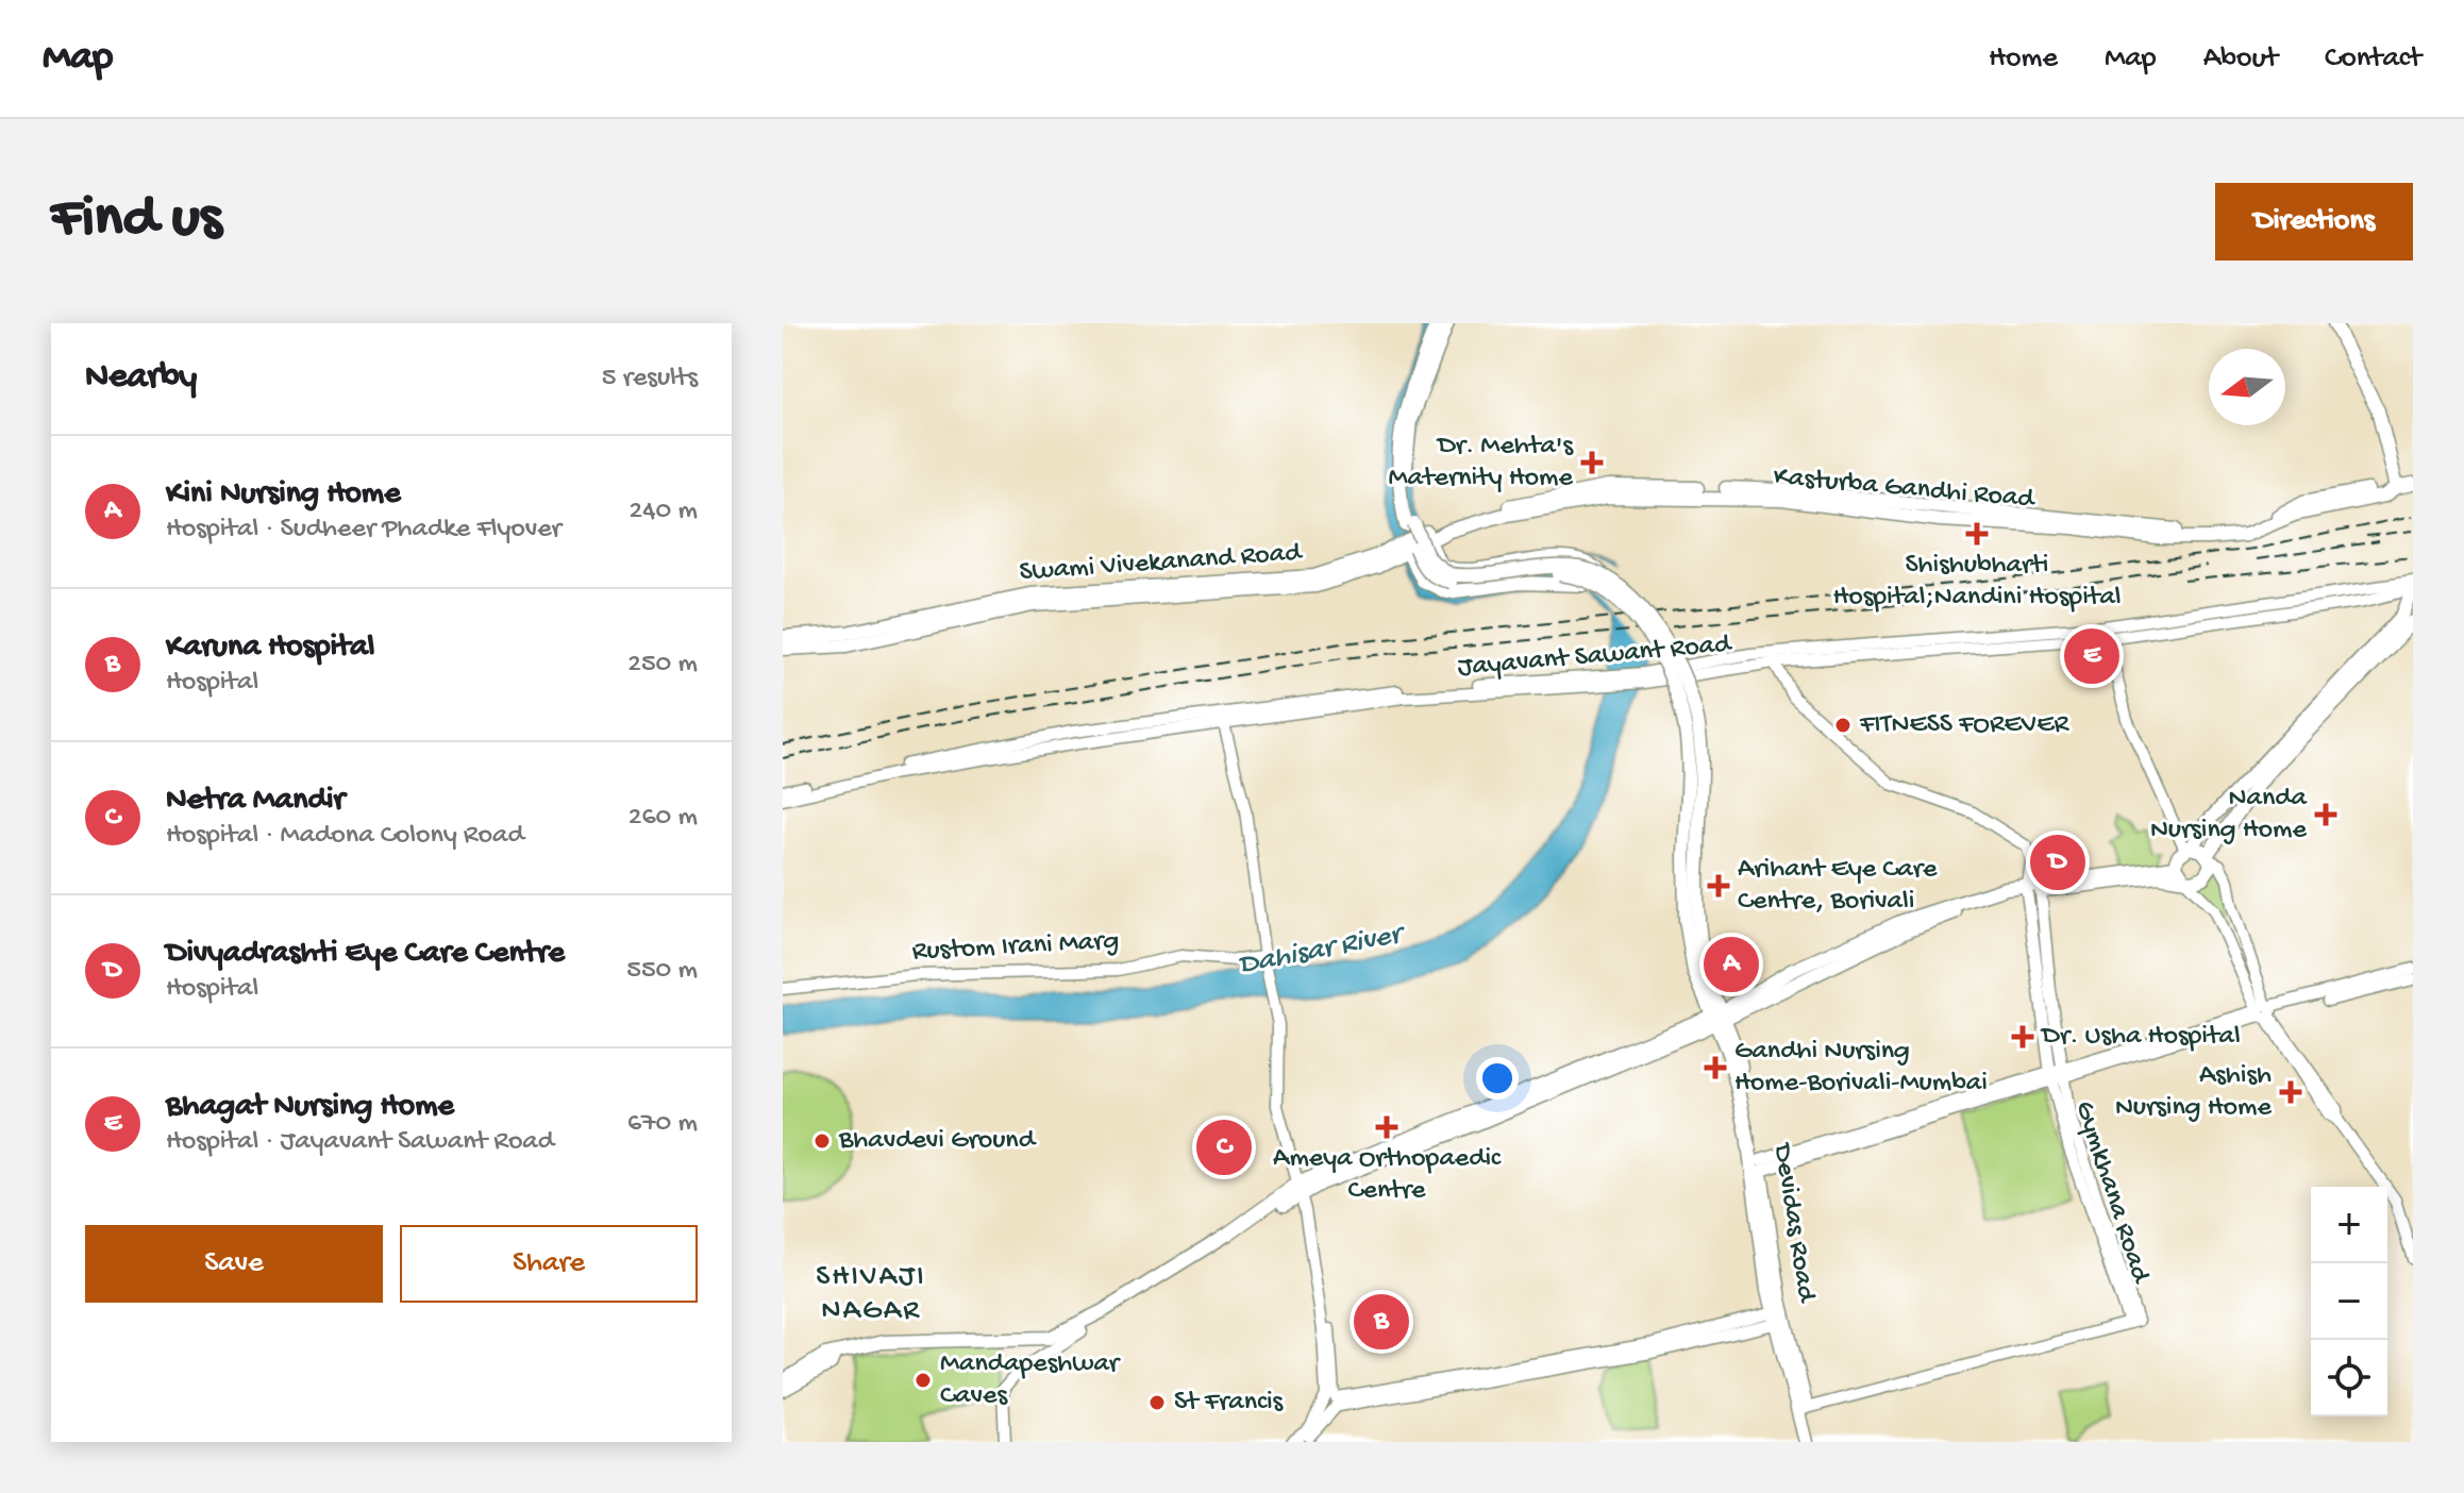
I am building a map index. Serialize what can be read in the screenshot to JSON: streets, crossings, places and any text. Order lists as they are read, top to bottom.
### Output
{
  "streets": {
    "main road": ["Kasturba Gandhi Road", "Swami Vivekanand Road", "Devidas Road"],
    "street": ["Jayavant Sawant Road", "Rustom Irani Marg", "Gymkhana Road"]
  },
  "crossings": [
    ["Jayavant Sawant Road", "Gymkhana Road"],
    ["Gymkhana Road", "Devidas Road"]
  ],
  "districts": ["SHIVAJI NAGAR"],
  "water": ["Dahisar River"],
  "places": {
    "health": [
      "Dr. Mehta's Maternity Home",
      "Shishubharti Hospital;Nandini Hospital",
      "Nanda Nursing Home",
      "Arihant Eye Care Centre, Borivali",
      "Dr. Usha Hospital",
      "Gandhi Nursing Home-Borivali-Mumbai",
      "Ashish Nursing Home",
      "Ameya Orthopaedic Centre"
    ],
    "other": [
      "FITNESS FOREVER",
      "Bhavdevi Ground",
      "Mandapeshwar Caves",
      "St Francis"
    ]
  },
  "north": "left",
  "page": {
    "header": "Map",
    "nav": [
      "Home",
      "Map",
      "About",
      "Contact"
    ],
    "buttons": [
      "Directions",
      ["Save", "Share"]
    ],
    "title": "Find us",
    "heading": ["Nearby", "5 results"],
    "list": [
      {
        "mark": "A",
        "name": "Kini Nursing Home",
        "note": "Hospital · Sudheer Phadke Flyover",
        "value": "240 m"
      },
      {
        "mark": "B",
        "name": "Karuna Hospital",
        "note": "Hospital",
        "value": "250 m"
      },
      {
        "mark": "C",
        "name": "Netra Mandir",
        "note": "Hospital · Madona Colony Road",
        "value": "260 m"
      },
      {
        "mark": "D",
        "name": "Divyadrashti Eye Care Centre",
        "note": "Hospital",
        "value": "550 m"
      },
      {
        "mark": "E",
        "name": "Bhagat Nursing Home",
        "note": "Hospital · Jayavant Sawant Road",
        "value": "670 m"
      }
    ],
    "pins": [
      "E",
      "D",
      "A",
      "C",
      "B"
    ],
    "map_buttons": ["+", "−"]
  }
}
